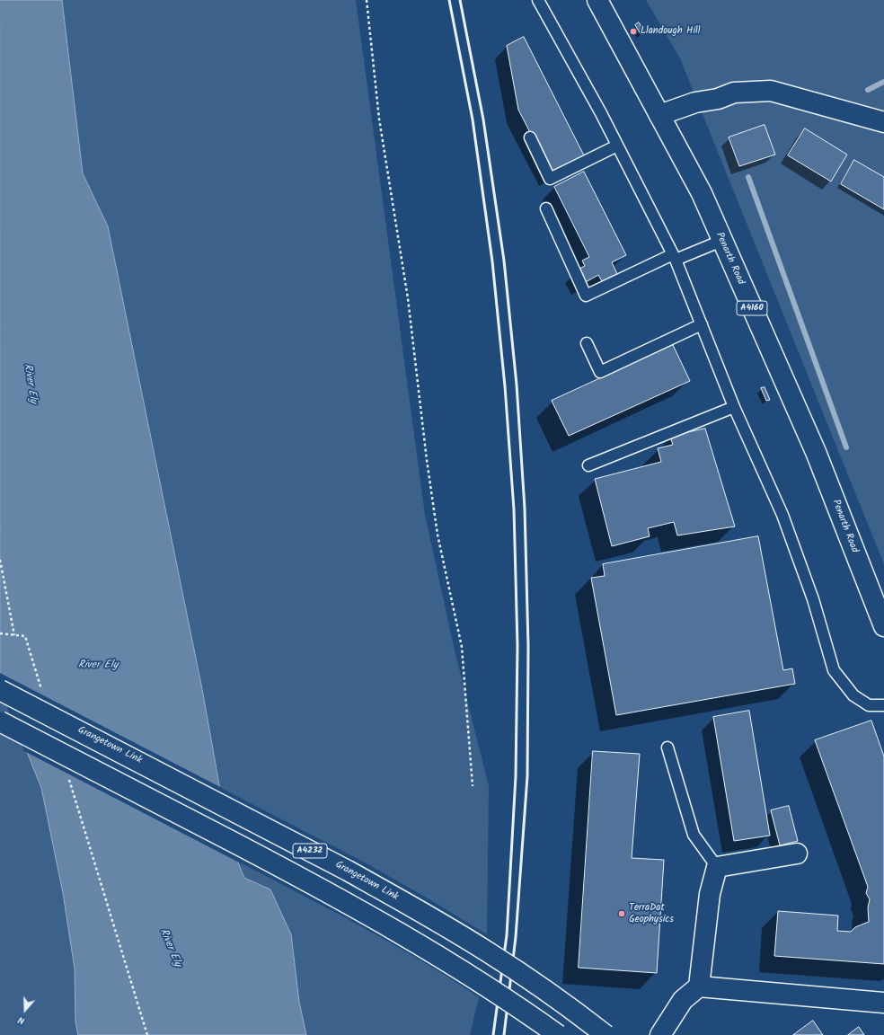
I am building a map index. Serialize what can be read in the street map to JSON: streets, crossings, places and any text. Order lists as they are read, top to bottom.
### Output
{
  "streets": {
    "main road": [
      "Penarth Road",
      "A4160",
      "Grangetown Link",
      "A4232"
    ]
  },
  "water": ["River Ely"],
  "places": ["Llandough Hill", "TerraDat Geophysics"],
  "north": "bottom"
}
